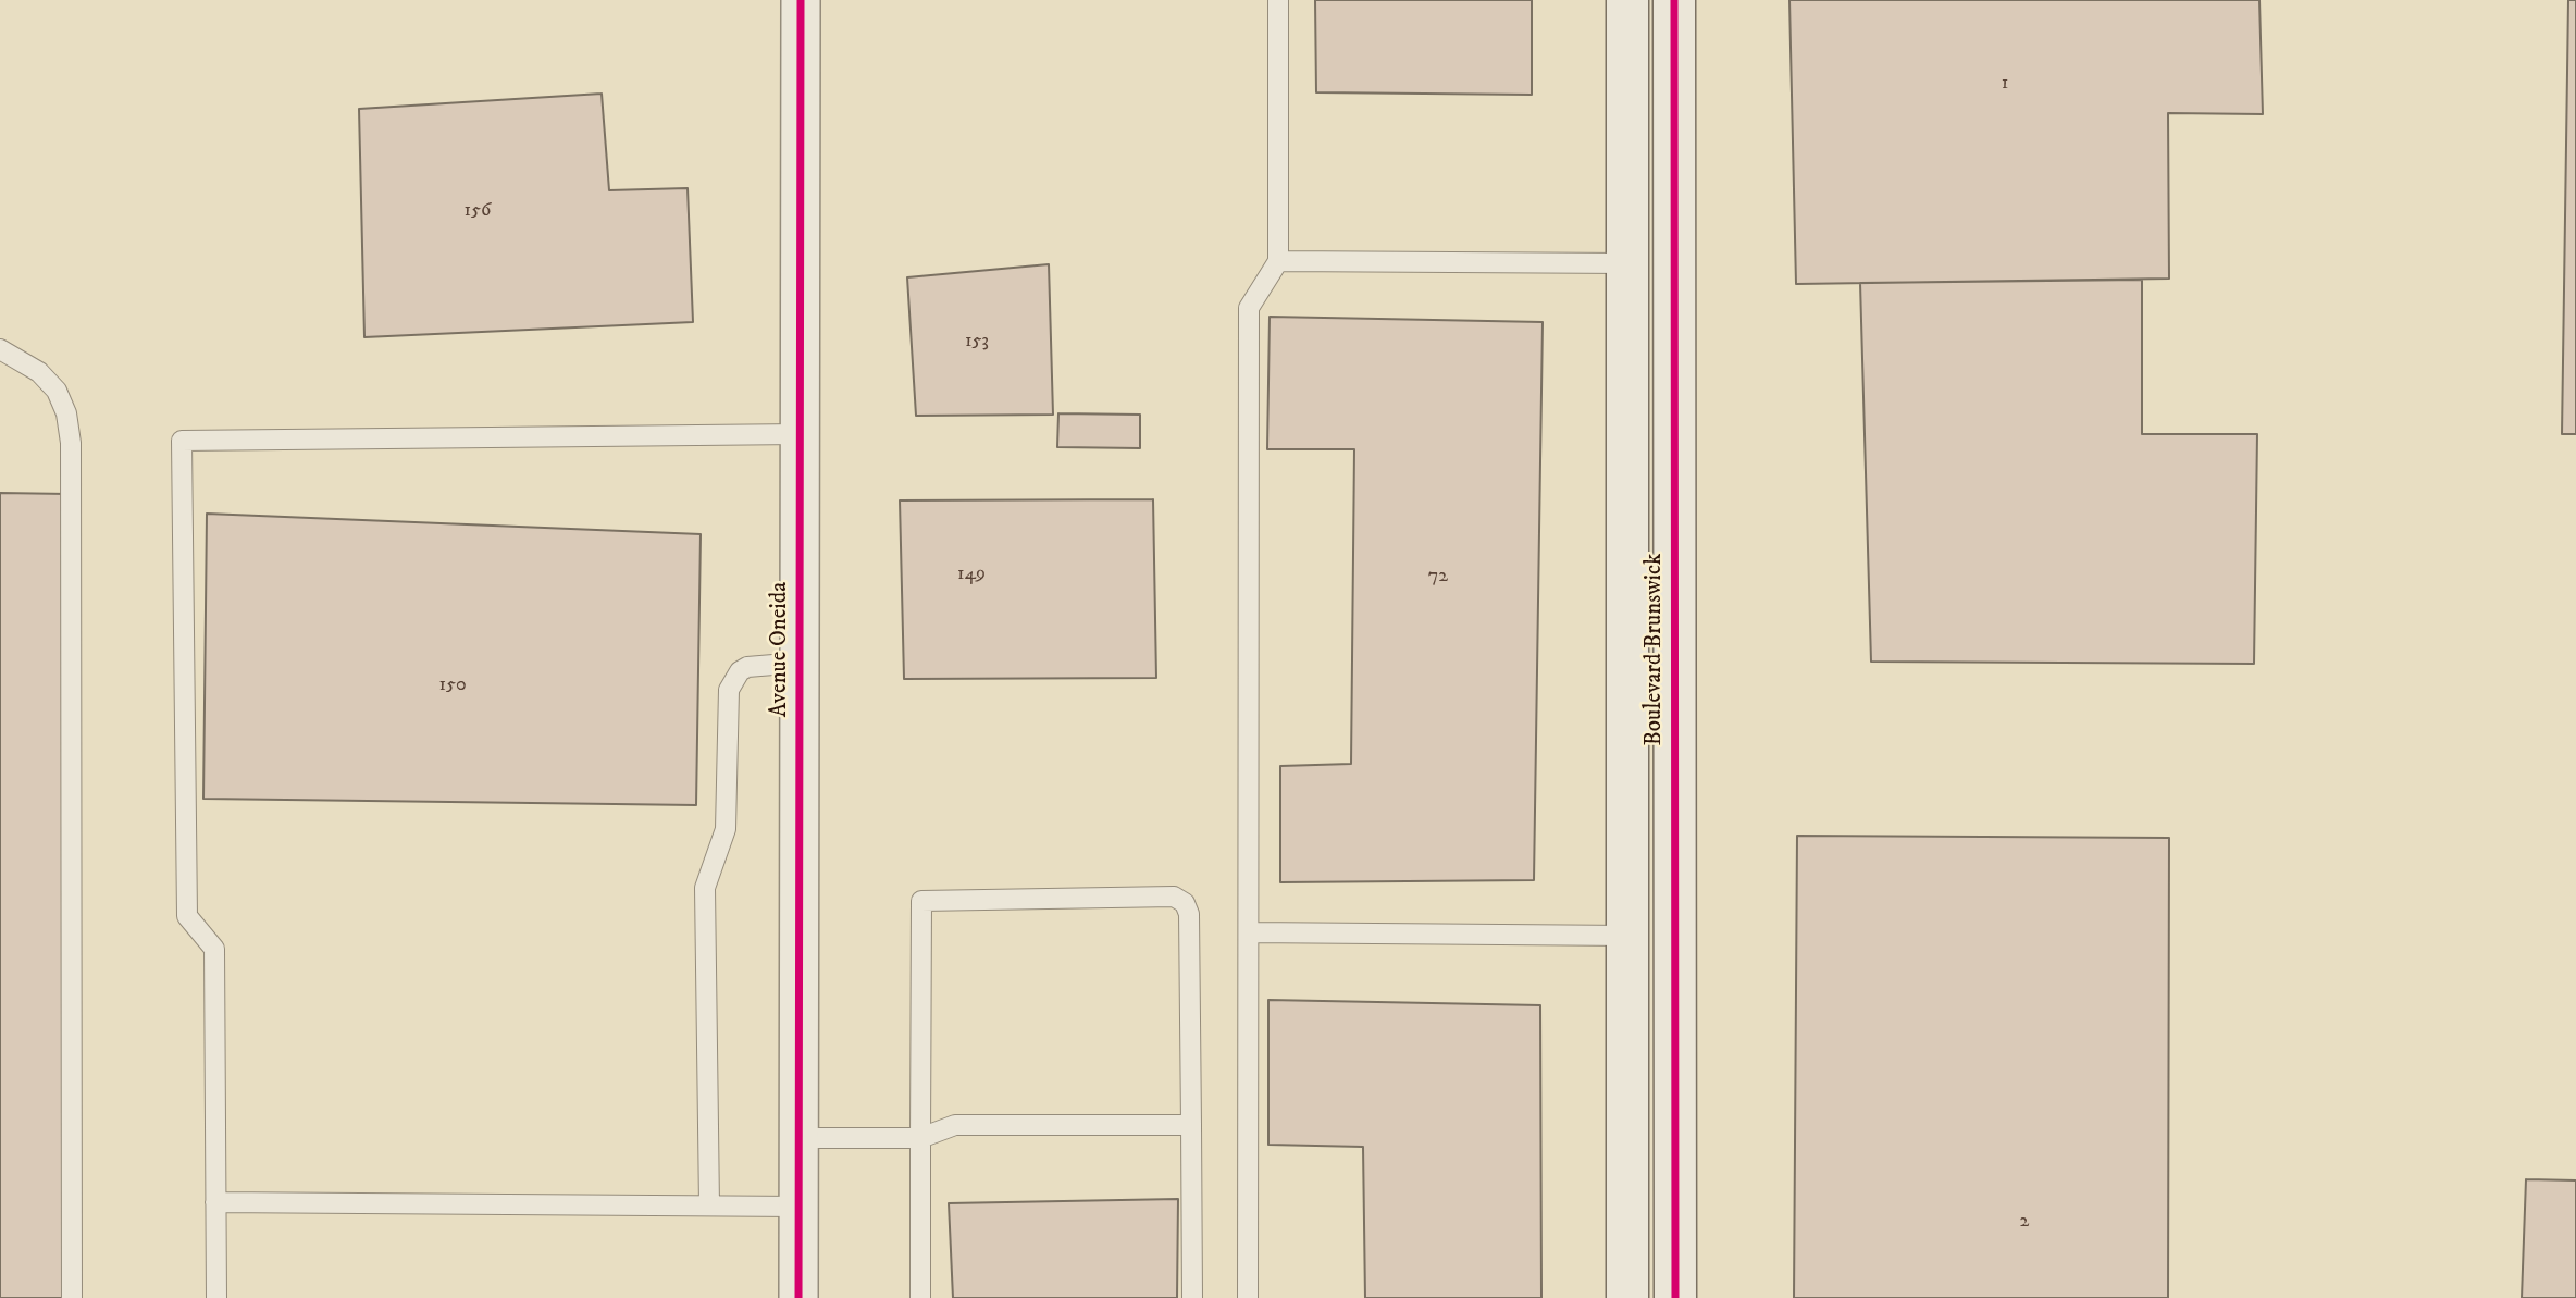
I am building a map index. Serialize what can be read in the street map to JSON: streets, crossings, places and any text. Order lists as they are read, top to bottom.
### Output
{
  "streets": {
    "street": ["Avenue Oneida", "Boulevard Brunswick"]
  },
  "house_numbers": [
    "1",
    "156",
    "153",
    "149",
    "72",
    "150",
    "2"
  ]
}
